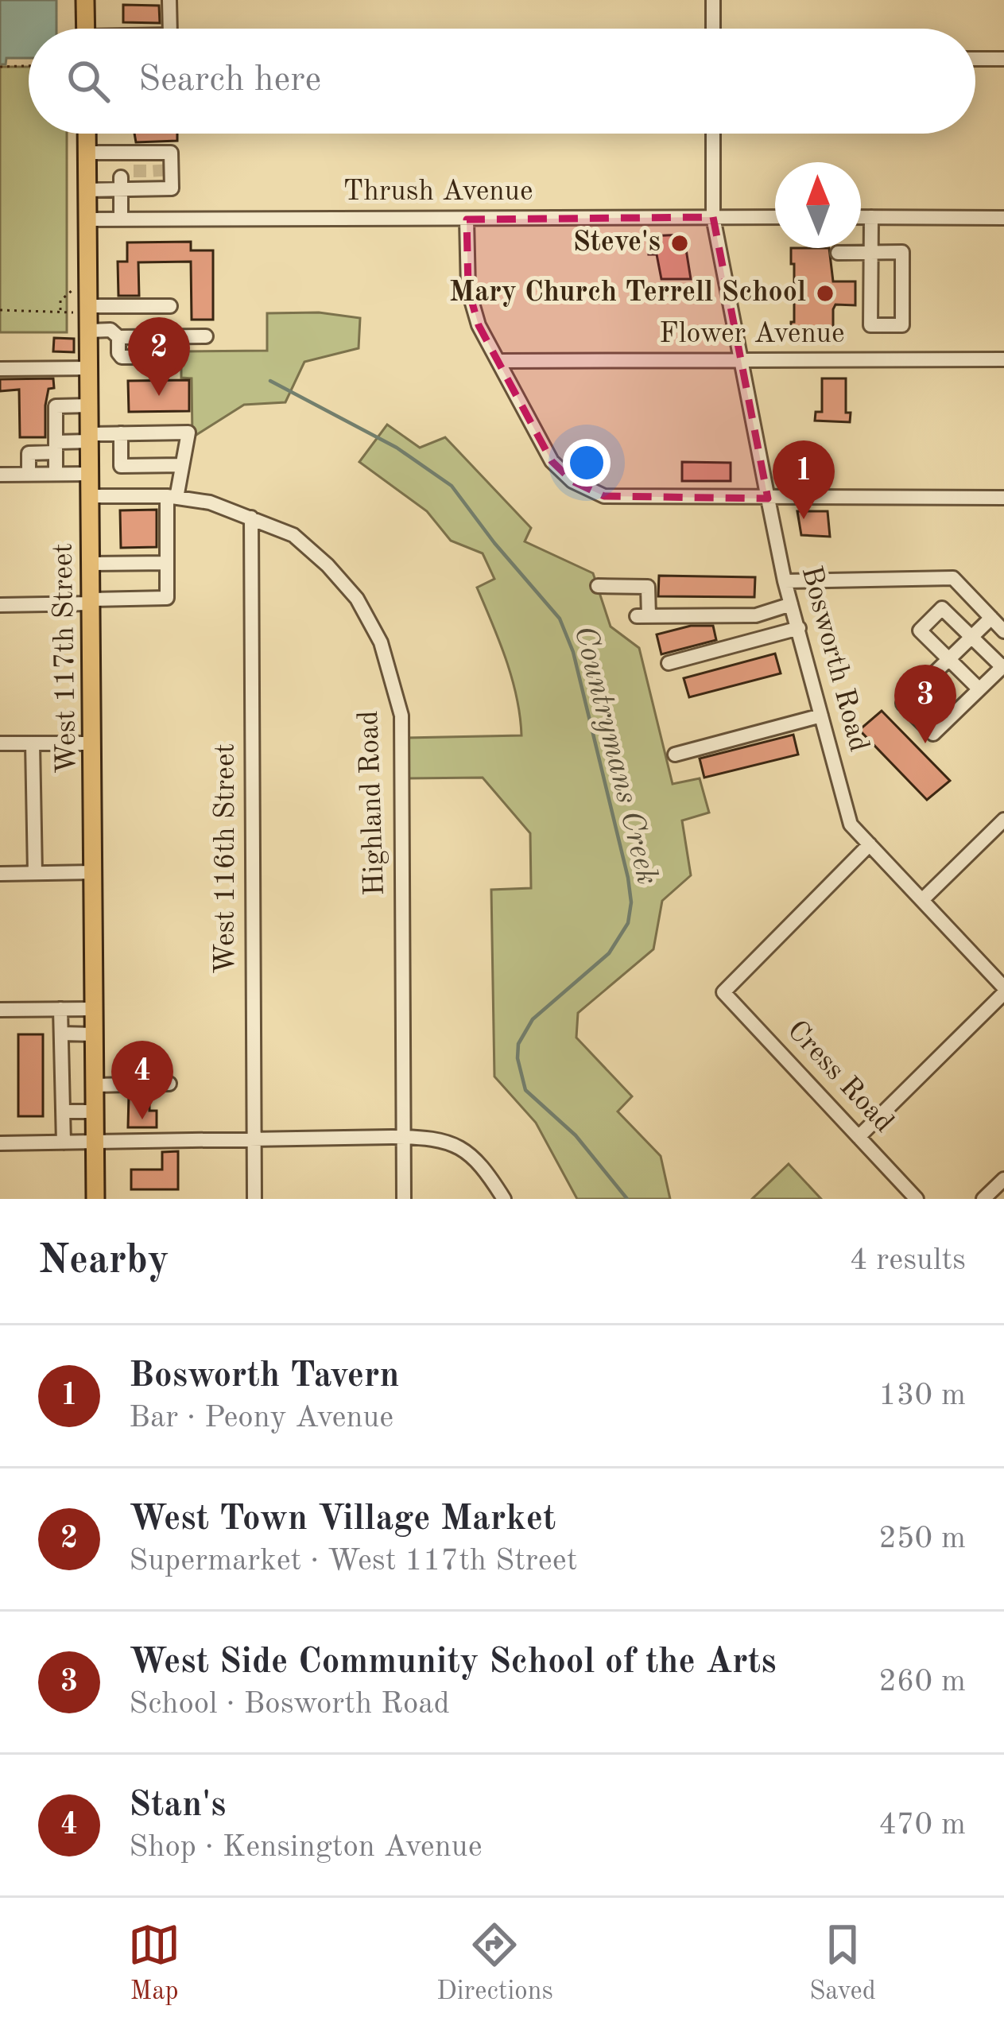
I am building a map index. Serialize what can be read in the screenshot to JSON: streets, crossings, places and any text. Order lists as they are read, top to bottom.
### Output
{
  "streets": {
    "main road": ["West 117th Street"],
    "street": [
      "Thrush Avenue",
      "Flower Avenue",
      "Bosworth Road",
      "Highland Road",
      "West 116th Street",
      "Cress Road"
    ]
  },
  "crossings": [
    ["Thrush Avenue", "West 117th Street"],
    ["Thrush Avenue", "Bosworth Road"],
    ["Flower Avenue", "Bosworth Road"],
    ["West 117th Street", "Highland Road"],
    ["Bosworth Road", "Cress Road"],
    ["Highland Road", "West 116th Street"]
  ],
  "water": ["Countrymans Creek"],
  "places": ["Steve's", "Mary Church Terrell School"],
  "north": "top",
  "page": {
    "search": "Search here",
    "pins": [
      "2",
      "1",
      "3",
      "4"
    ],
    "heading": ["Nearby", "4 results"],
    "list": [
      {
        "mark": "1",
        "name": "Bosworth Tavern",
        "note": "Bar · Peony Avenue",
        "value": "130 m"
      },
      {
        "mark": "2",
        "name": "West Town Village Market",
        "note": "Supermarket · West 117th Street",
        "value": "250 m"
      },
      {
        "mark": "3",
        "name": "West Side Community School of the Arts",
        "note": "School · Bosworth Road",
        "value": "260 m"
      },
      {
        "mark": "4",
        "name": "Stan's",
        "note": "Shop · Kensington Avenue",
        "value": "470 m"
      }
    ],
    "nav": ["Map", "Directions", "Saved"]
  }
}
